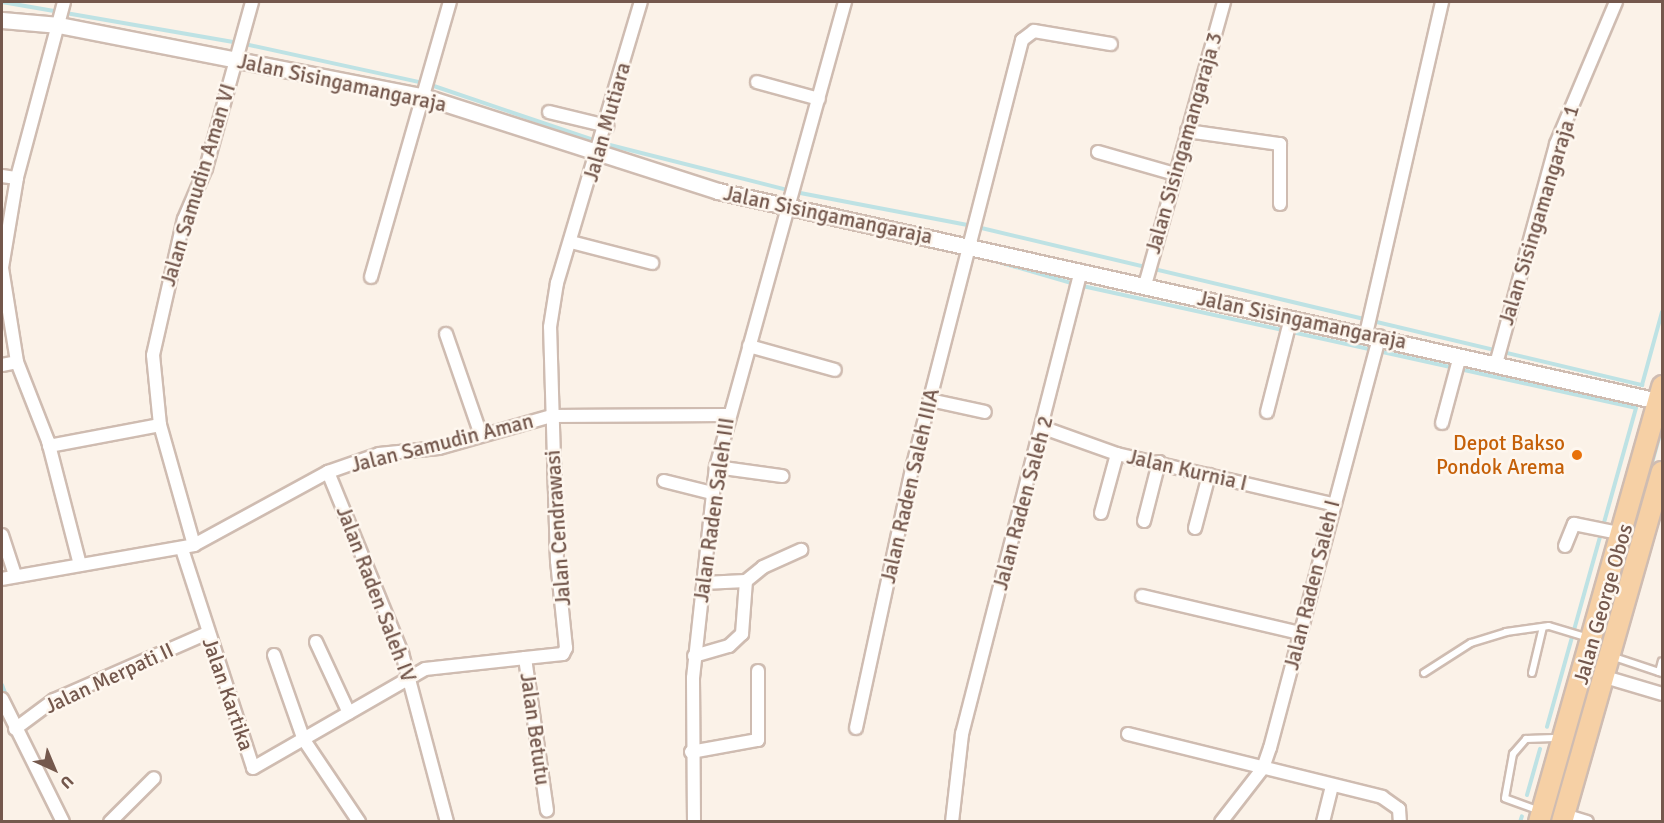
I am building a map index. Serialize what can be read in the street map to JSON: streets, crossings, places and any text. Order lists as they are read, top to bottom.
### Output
{
  "streets": {
    "main road": ["Jalan George Obos"],
    "street": [
      "Jalan Sisingamangaraja",
      "Jalan Mutiara",
      "Jalan Sisingamangaraja 3",
      "Jalan Samudin Aman VI",
      "Jalan Sisingamangaraja 1",
      "Jalan Samudin Aman",
      "Jalan Kurnia I",
      "Jalan Raden Saleh IIIA",
      "Jalan Raden Saleh 2",
      "Jalan Raden Saleh III",
      "Jalan Cendrawasi",
      "Jalan Raden Saleh I",
      "Jalan Raden Saleh IV",
      "Jalan Merpati II",
      "Jalan Kartika",
      "Jalan Betutu"
    ]
  },
  "crossings": [
    ["Jalan Sisingamangaraja", "Jalan Mutiara"],
    ["Jalan Sisingamangaraja", "Jalan Sisingamangaraja 3"],
    ["Jalan Sisingamangaraja", "Jalan Samudin Aman VI"],
    ["Jalan Sisingamangaraja", "Jalan Sisingamangaraja 1"],
    ["Jalan Sisingamangaraja", "Jalan Raden Saleh IIIA"],
    ["Jalan Sisingamangaraja", "Jalan Raden Saleh 2"],
    ["Jalan Sisingamangaraja", "Jalan Raden Saleh III"],
    ["Jalan Sisingamangaraja", "Jalan Raden Saleh I"],
    ["Jalan Sisingamangaraja", "Jalan George Obos"],
    ["Jalan Mutiara", "Jalan Cendrawasi"],
    ["Jalan Samudin Aman VI", "Jalan Samudin Aman"],
    ["Jalan Samudin Aman VI", "Jalan Kartika"],
    ["Jalan Samudin Aman", "Jalan Raden Saleh III"],
    ["Jalan Samudin Aman", "Jalan Cendrawasi"],
    ["Jalan Samudin Aman", "Jalan Raden Saleh IV"],
    ["Jalan Samudin Aman", "Jalan Kartika"],
    ["Jalan Kurnia I", "Jalan Raden Saleh 2"],
    ["Jalan Kurnia I", "Jalan Raden Saleh I"],
    ["Jalan Cendrawasi", "Jalan Betutu"],
    ["Jalan Raden Saleh IV", "Jalan Kartika"],
    ["Jalan Raden Saleh IV", "Jalan Betutu"],
    ["Jalan Merpati II", "Jalan Kartika"],
    ["Jalan Kartika", "Jalan Betutu"]
  ],
  "places": ["Depot Bakso Pondok Arema"],
  "north": "bottom right"
}
